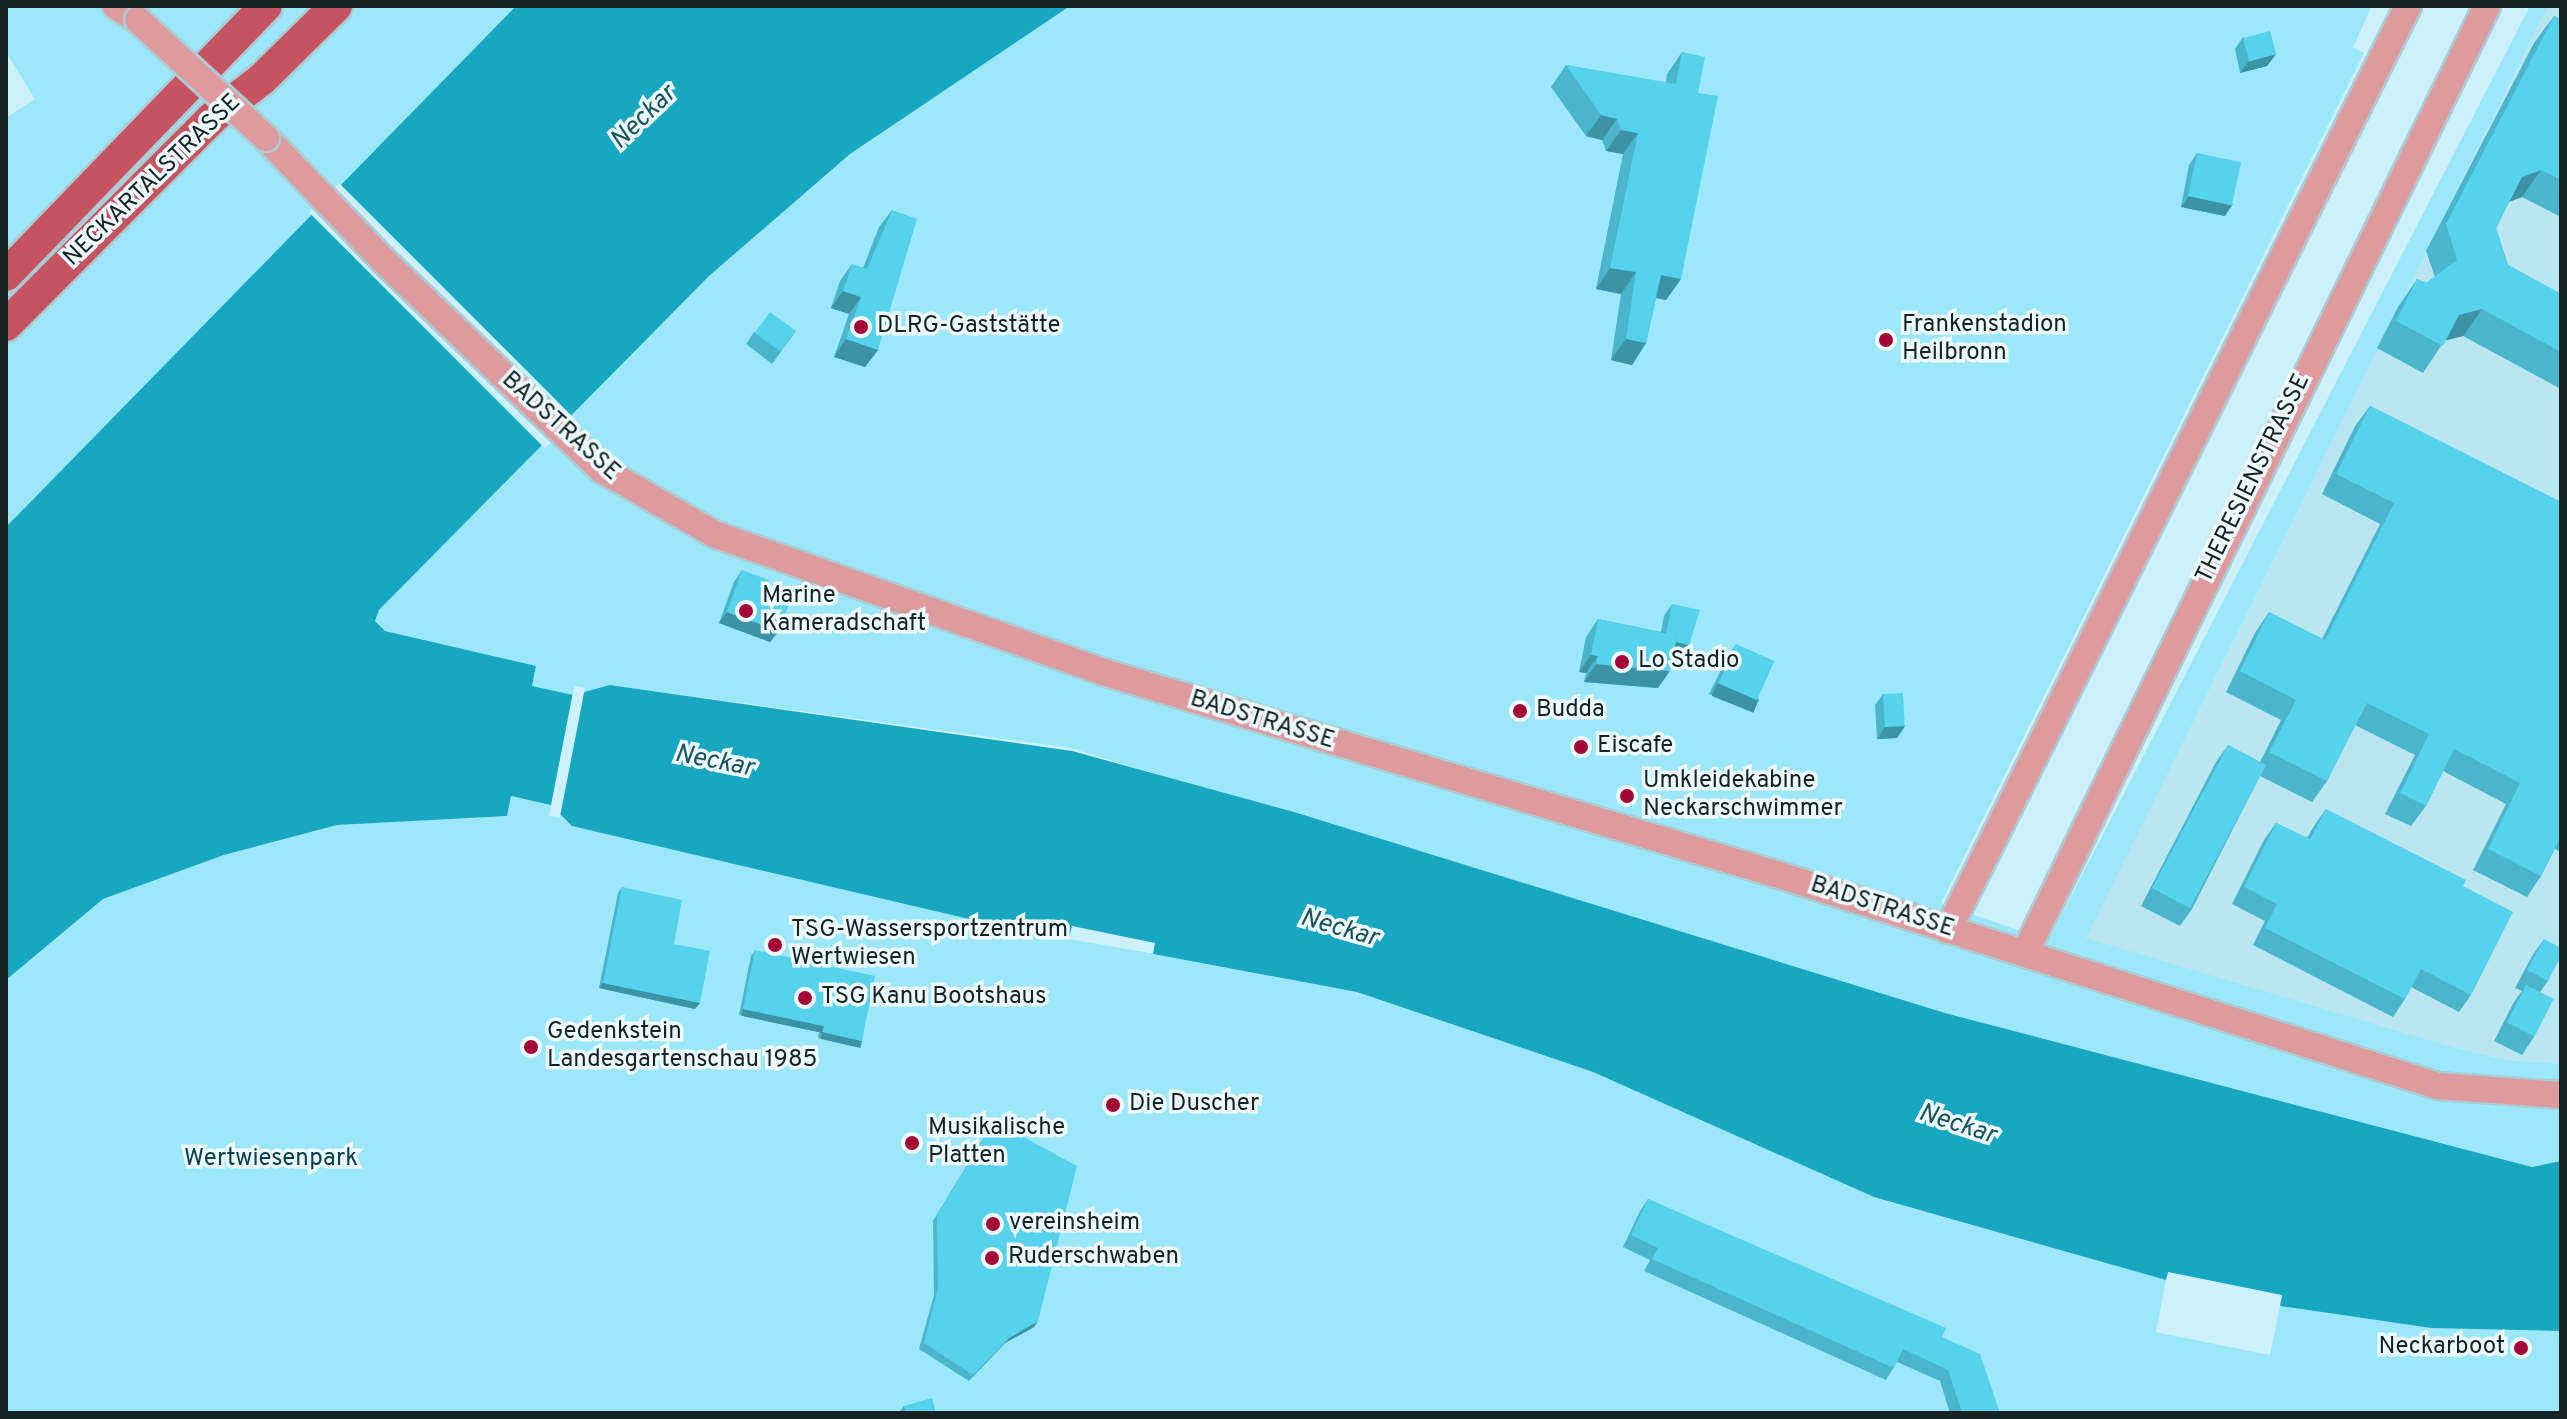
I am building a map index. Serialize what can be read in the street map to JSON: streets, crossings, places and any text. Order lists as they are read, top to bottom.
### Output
{
  "streets": {
    "main road": ["NECKARTALSTRASSE"],
    "street": ["BADSTRASSE", "THERESIENSTRASSE"]
  },
  "crossings": [
    ["BADSTRASSE", "THERESIENSTRASSE"]
  ],
  "water": ["Neckar"],
  "parks": ["Wertwiesenpark"],
  "places": [
    "DLRG-Gaststätte",
    "Frankenstadion Heilbronn",
    "Marine Kameradschaft",
    "Lo Stadio",
    "Budda",
    "Eiscafe",
    "Umkleidekabine Neckarschwimmer",
    "TSG-Wassersportzentrum Wertwiesen",
    "TSG Kanu Bootshaus",
    "Gedenkstein Landesgartenschau 1985",
    "Die Duscher",
    "Musikalische Platten",
    "vereinsheim",
    "Ruderschwaben",
    "Neckarboot"
  ]
}
